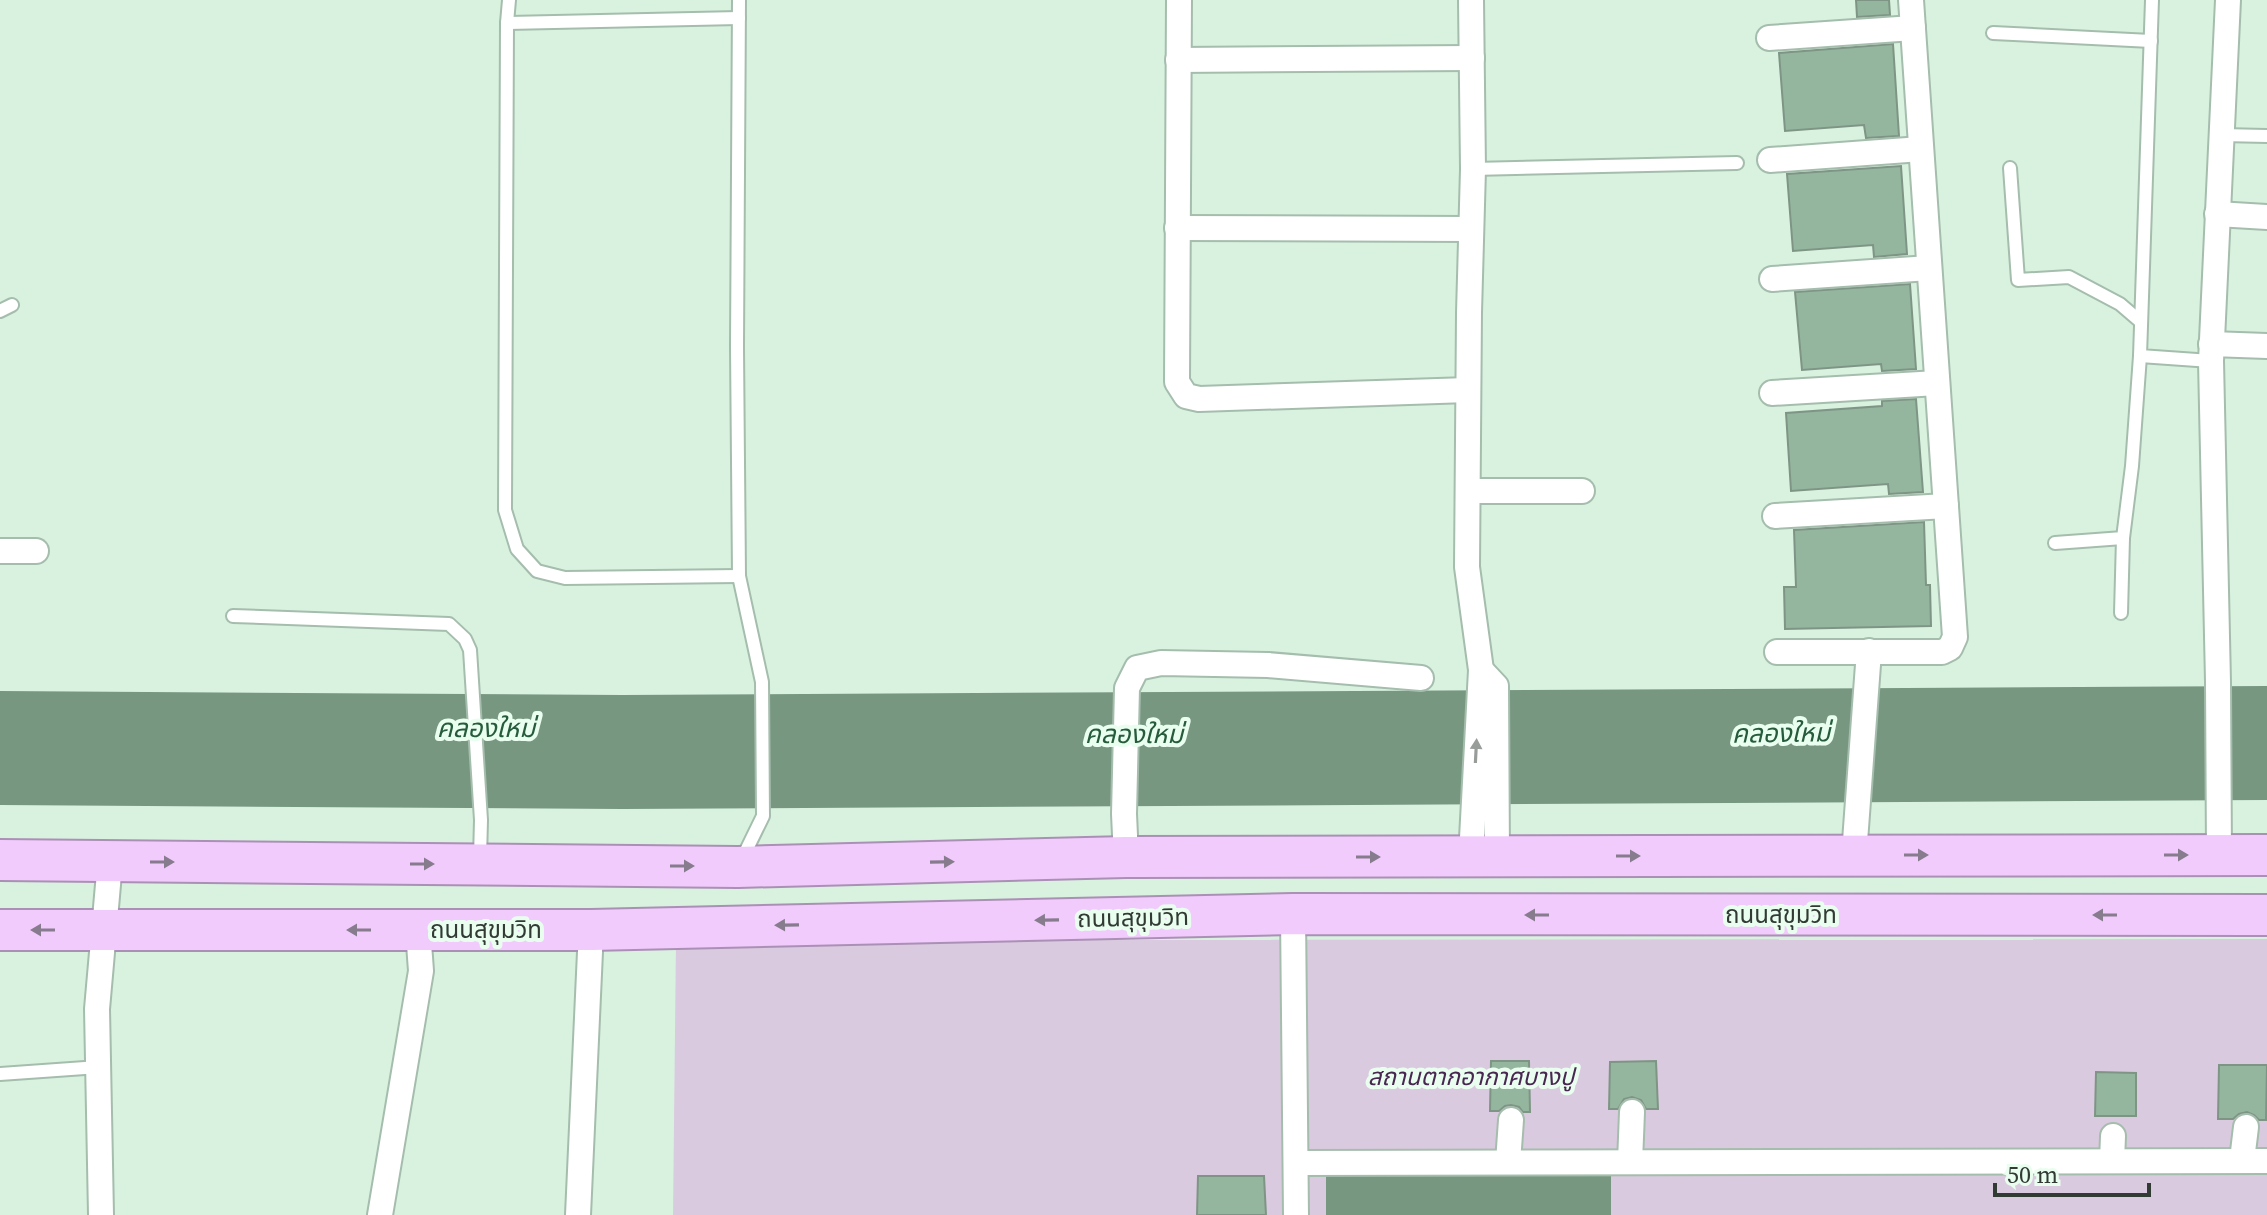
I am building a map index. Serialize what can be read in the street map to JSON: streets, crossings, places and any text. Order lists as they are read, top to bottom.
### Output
{
  "streets": {
    "highway": ["ถนนสุขุมวิท"]
  },
  "water": ["คลองใหม่"],
  "parks": ["สถานตากอากาศบางปู"],
  "scale_bar": "50 m"
}
